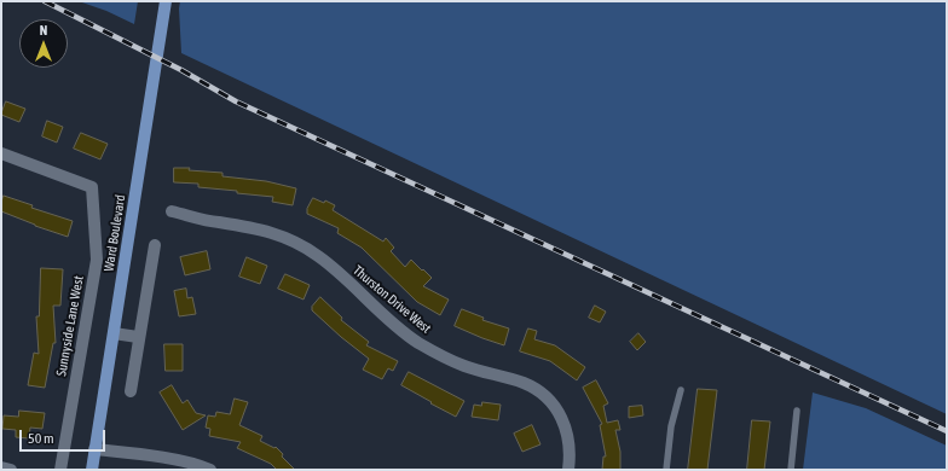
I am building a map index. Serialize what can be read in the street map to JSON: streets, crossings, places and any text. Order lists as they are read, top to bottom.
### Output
{
  "streets": {
    "main road": ["Ward Boulevard"],
    "street": ["Thurston Drive West", "Sunnyside Lane West"]
  },
  "scale_bar": "50 m",
  "north": "top"
}
